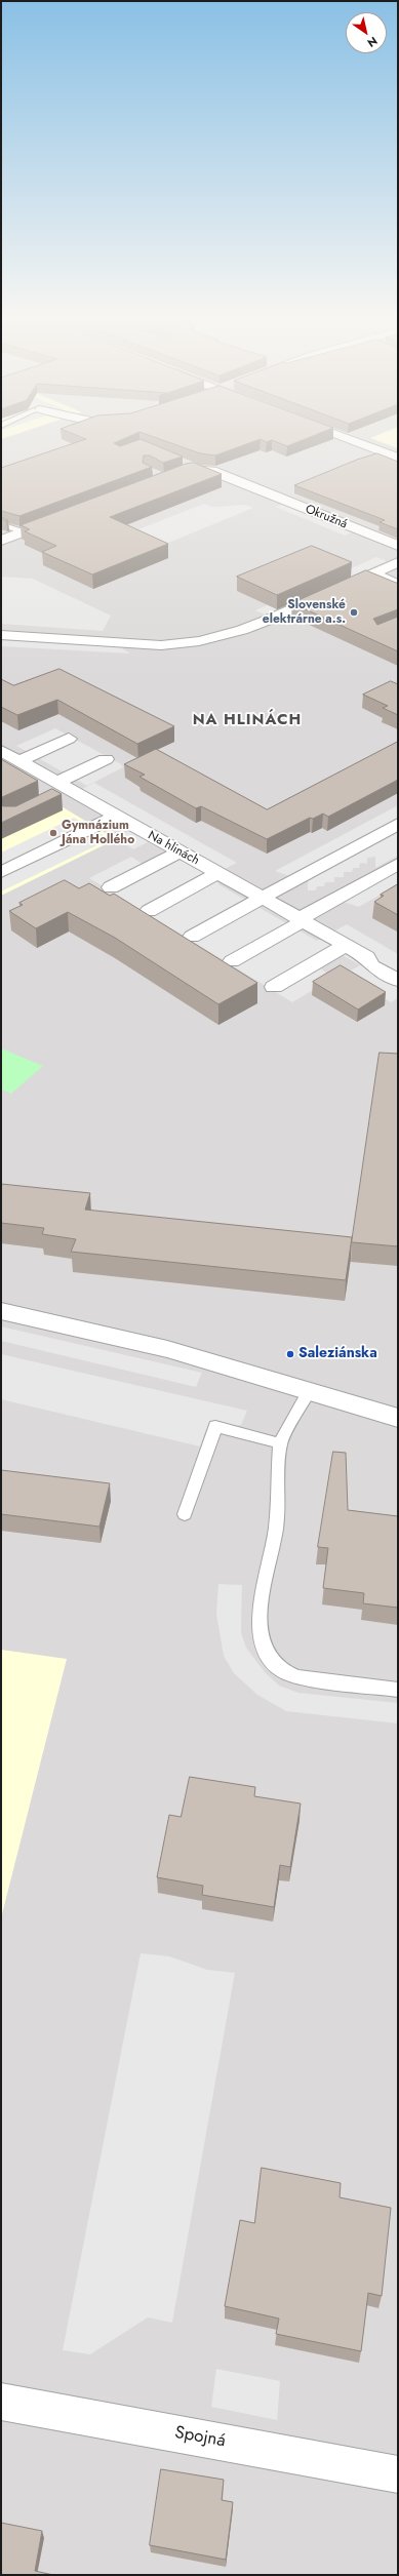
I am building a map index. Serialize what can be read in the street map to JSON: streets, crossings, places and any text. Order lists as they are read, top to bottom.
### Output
{
  "streets": {
    "street": ["Okružná", "Na hlinách", "Spojná"]
  },
  "districts": ["NA HLINÁCH"],
  "places": ["Slovenské elektrárne a.s.", "Gymnázium Jána Hollého", "Saleziánska"],
  "north": "bottom right"
}
